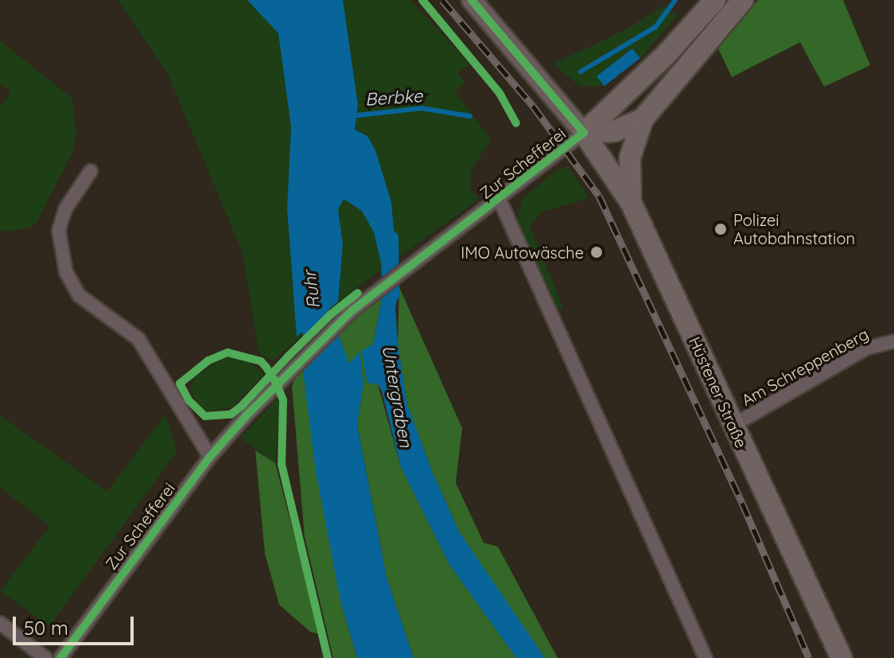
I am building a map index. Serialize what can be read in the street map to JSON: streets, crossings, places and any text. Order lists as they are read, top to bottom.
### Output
{
  "streets": {
    "main road": ["Hüstener Straße"],
    "street": ["Zur Schefferei", "Am Schreppenberg"]
  },
  "crossings": [
    ["Zur Schefferei", "Hüstener Straße"],
    ["Am Schreppenberg", "Hüstener Straße"]
  ],
  "water": ["Berbke", "Ruhr", "Untergraben"],
  "places": ["Polizei Autobahnstation", "IMO Autowäsche"],
  "scale_bar": "50 m"
}
